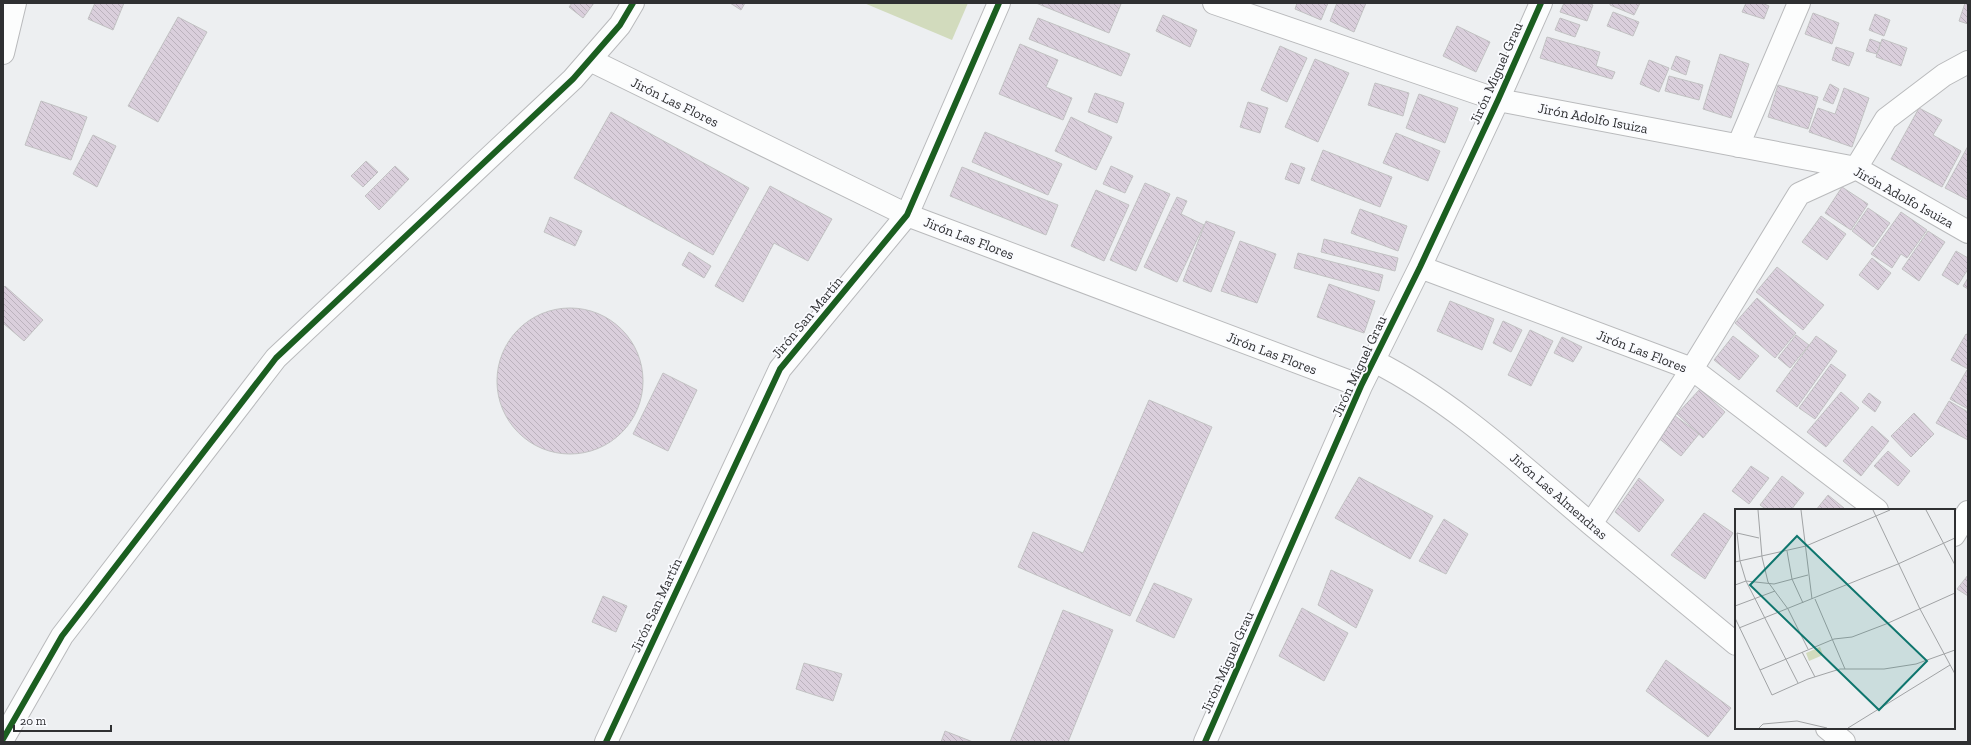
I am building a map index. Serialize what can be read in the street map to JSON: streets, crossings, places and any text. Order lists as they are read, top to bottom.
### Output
{
  "streets": {
    "street": [
      "Jirón Miguel Grau",
      "Jirón Las Flores",
      "Jirón Adolfo Isuiza",
      "Jirón San Martín",
      "Jirón Las Almendras"
    ]
  },
  "crossings": [
    ["Jirón Miguel Grau", "Jirón Las Flores"],
    ["Jirón Miguel Grau", "Jirón Adolfo Isuiza"],
    ["Jirón Miguel Grau", "Jirón Las Almendras"],
    ["Jirón Las Flores", "Jirón San Martín"]
  ],
  "scale_bar": "20 m"
}
